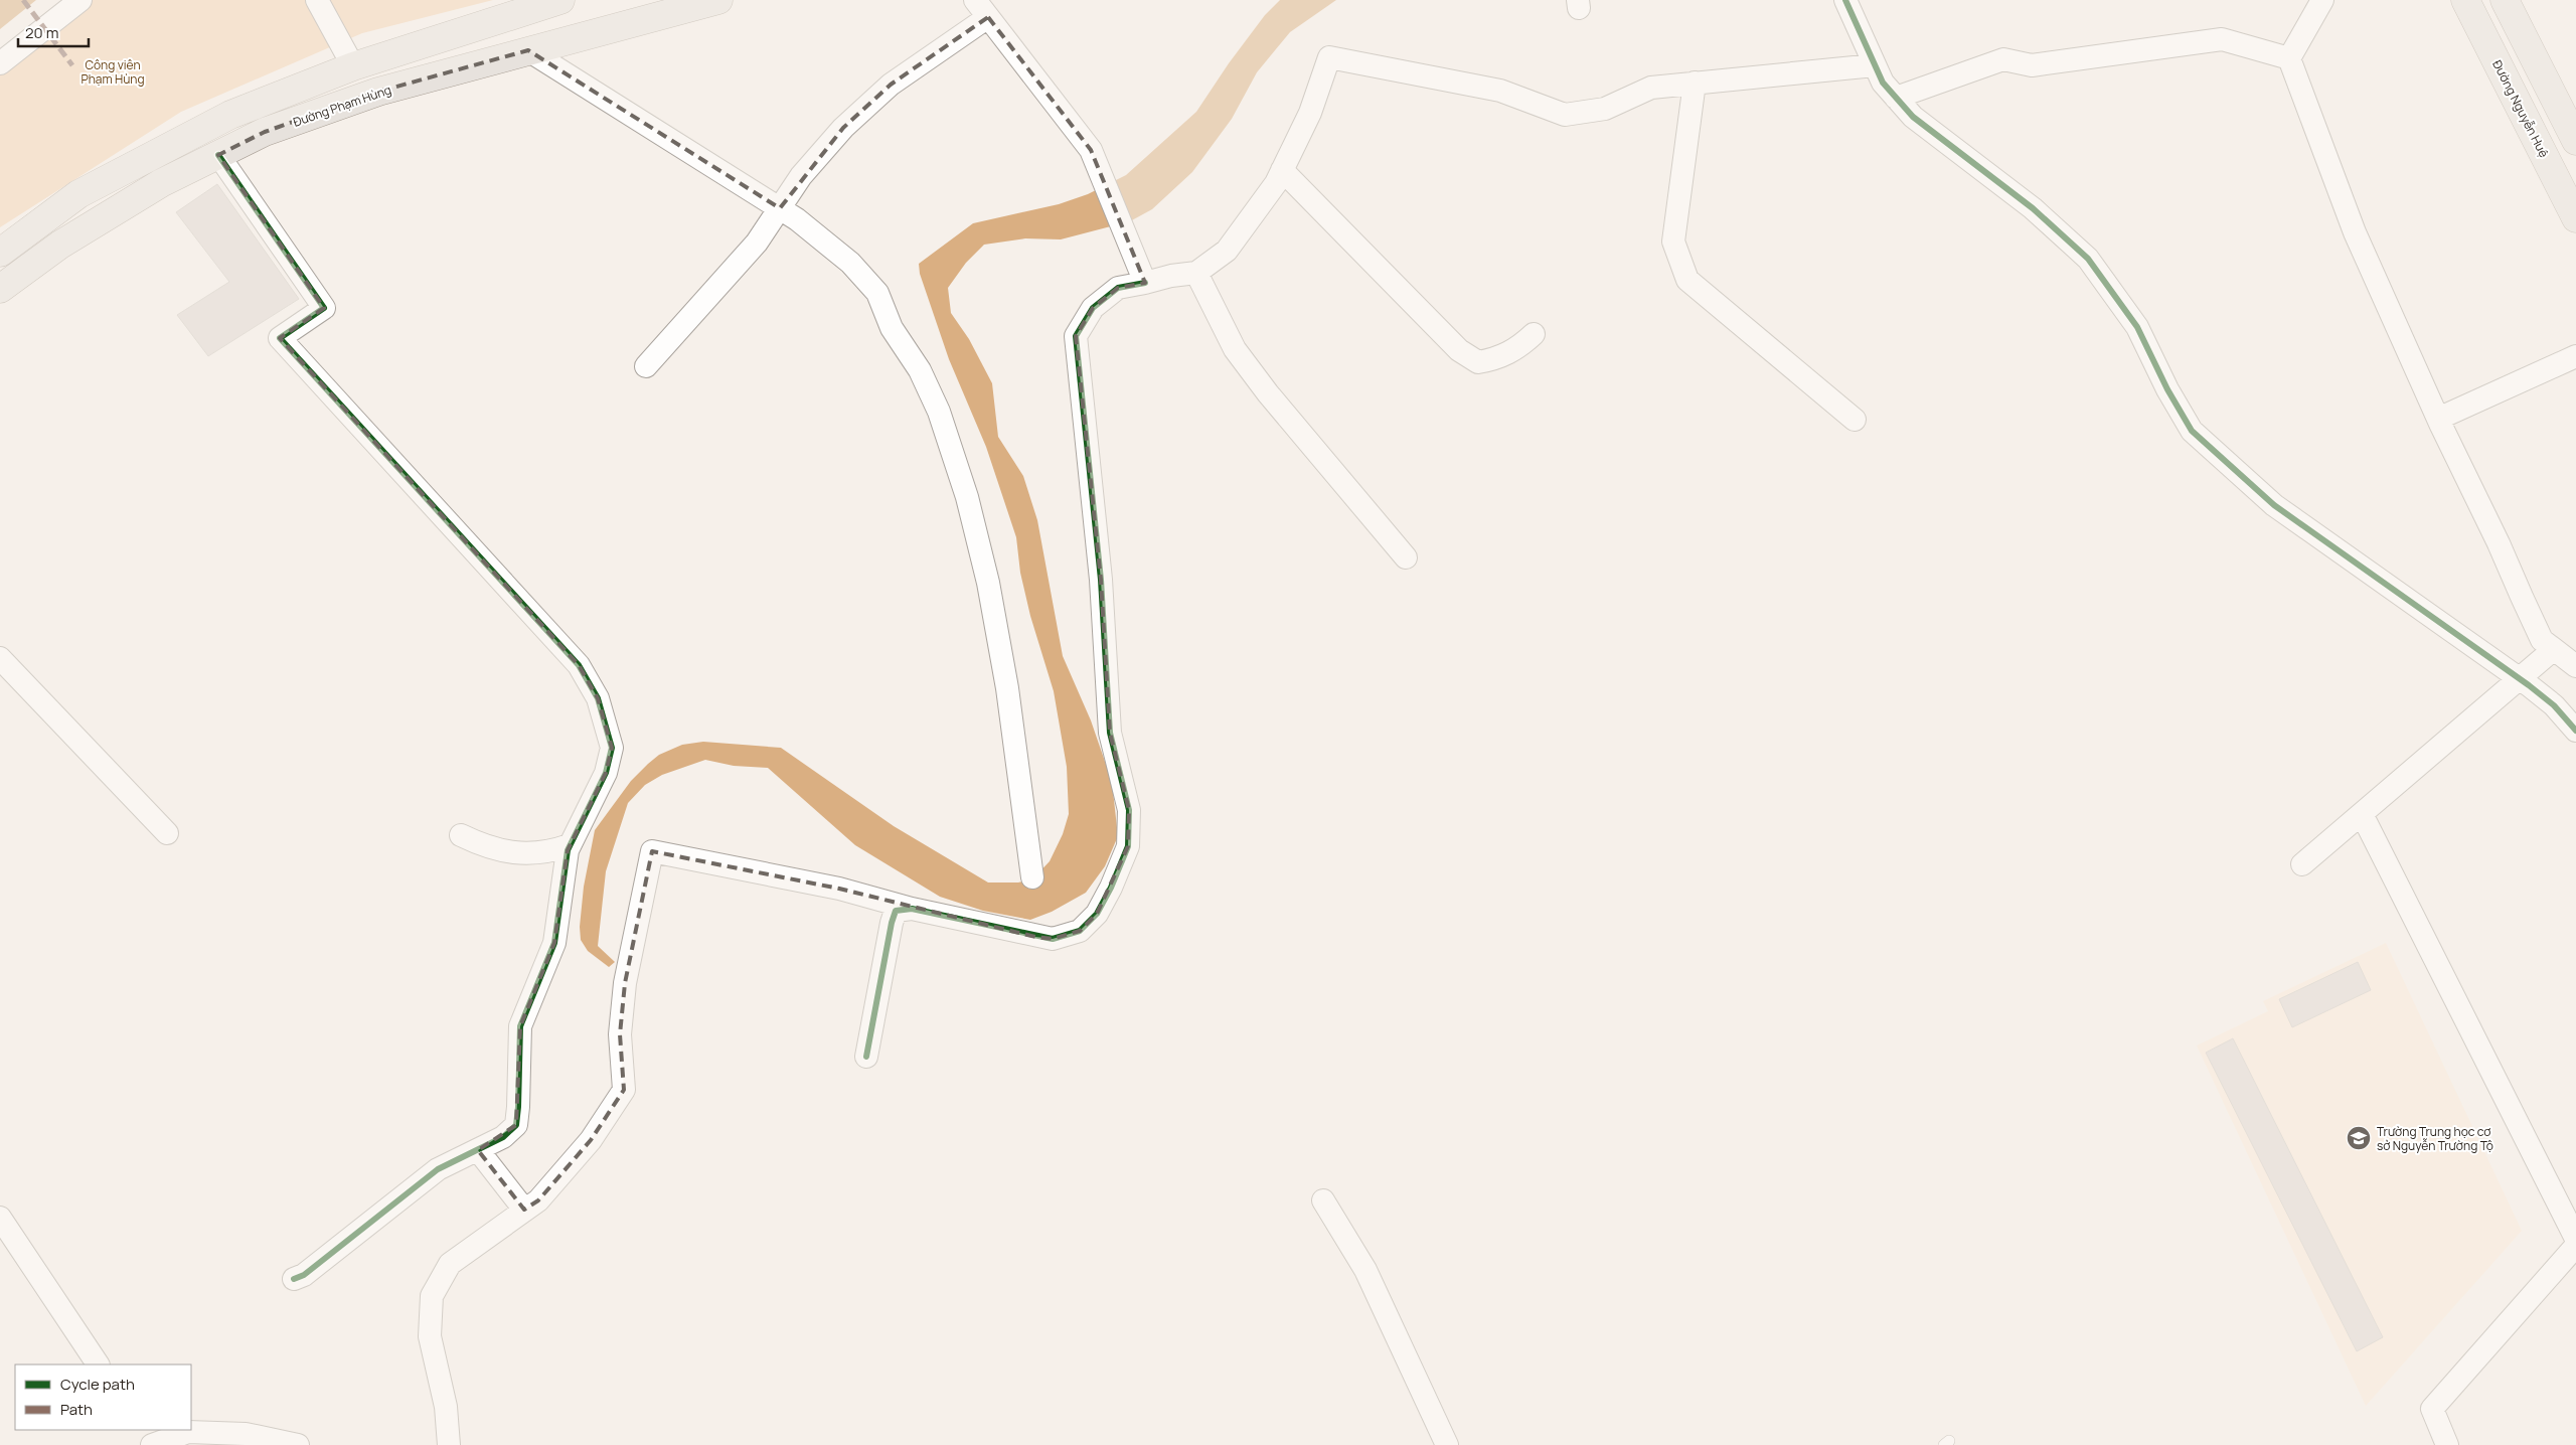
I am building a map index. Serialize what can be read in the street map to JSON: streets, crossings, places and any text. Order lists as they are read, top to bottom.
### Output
{
  "streets": {
    "main road": ["Đường Phạm Hùng", "Đường Nguyễn Huệ"]
  },
  "parks": ["Công viên Phạm Hùng"],
  "places": {
    "school or university": ["Trường Trung học cơ sở Nguyễn Trường Tộ"]
  },
  "legend": ["Cycle path", "Path"],
  "scale_bar": "20 m"
}
